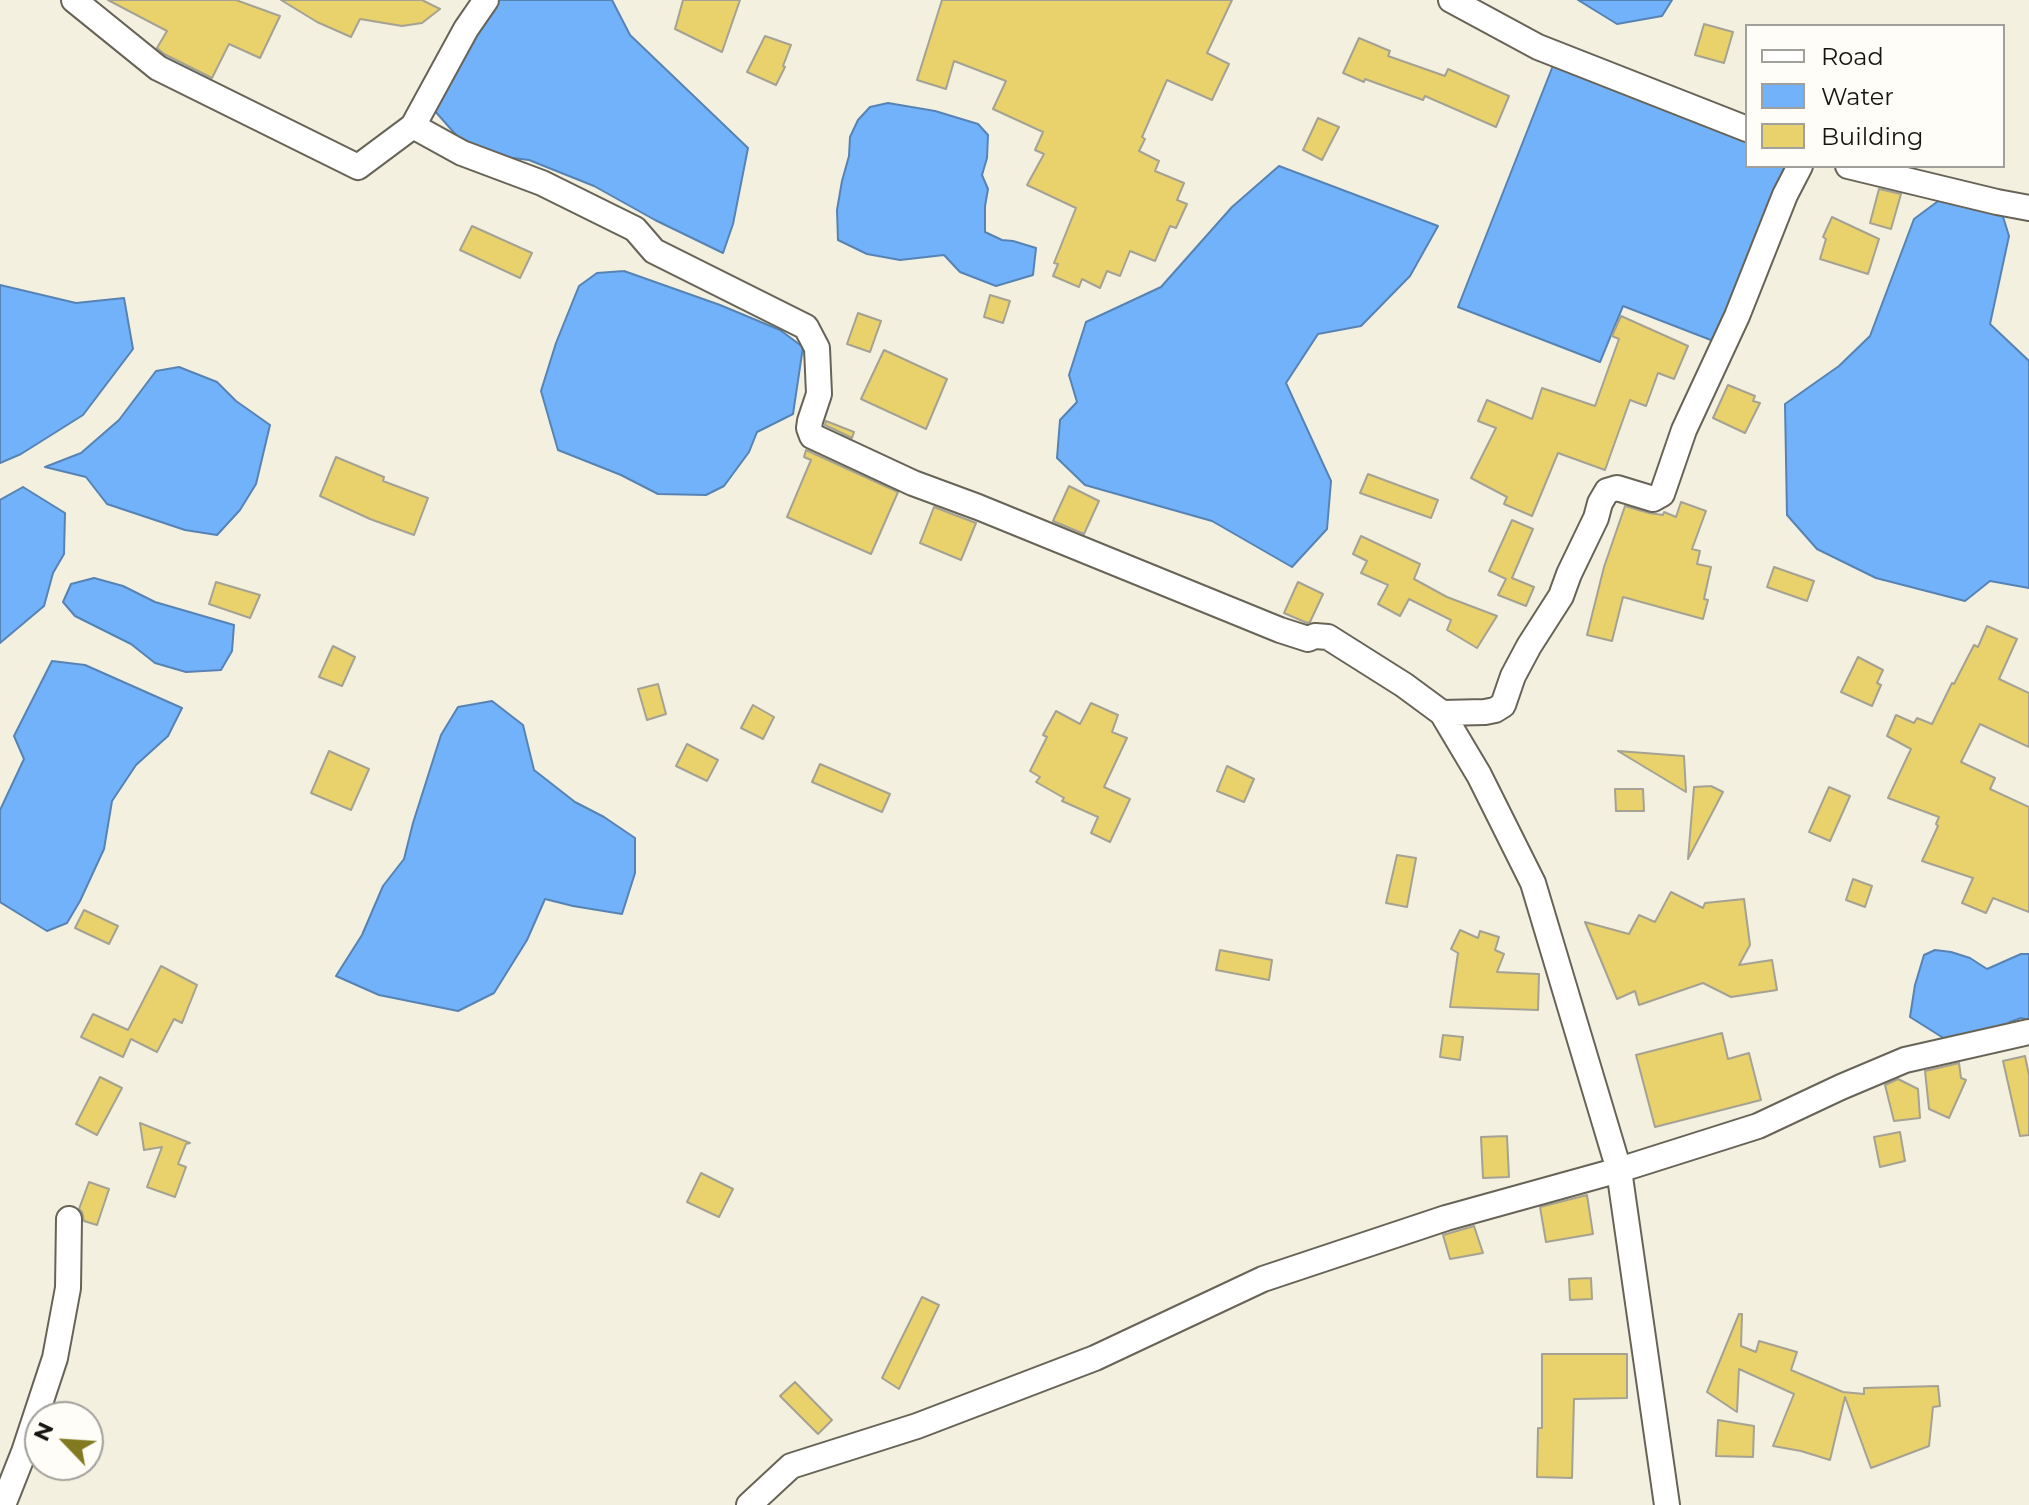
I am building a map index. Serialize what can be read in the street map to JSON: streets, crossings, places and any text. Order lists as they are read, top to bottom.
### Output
{
  "legend": ["Road", "Water", "Building"],
  "north": "top left"
}
